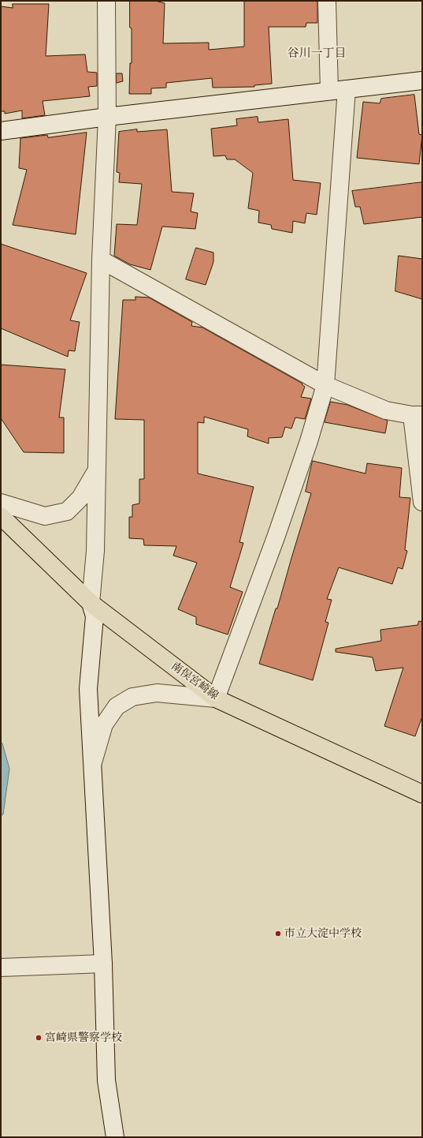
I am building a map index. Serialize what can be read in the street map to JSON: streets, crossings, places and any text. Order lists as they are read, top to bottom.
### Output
{
  "streets": {
    "main road": ["南俣宮崎線"]
  },
  "districts": ["谷川一丁目"],
  "places": ["市立大淀中学校", "宮崎県警察学校"]
}
